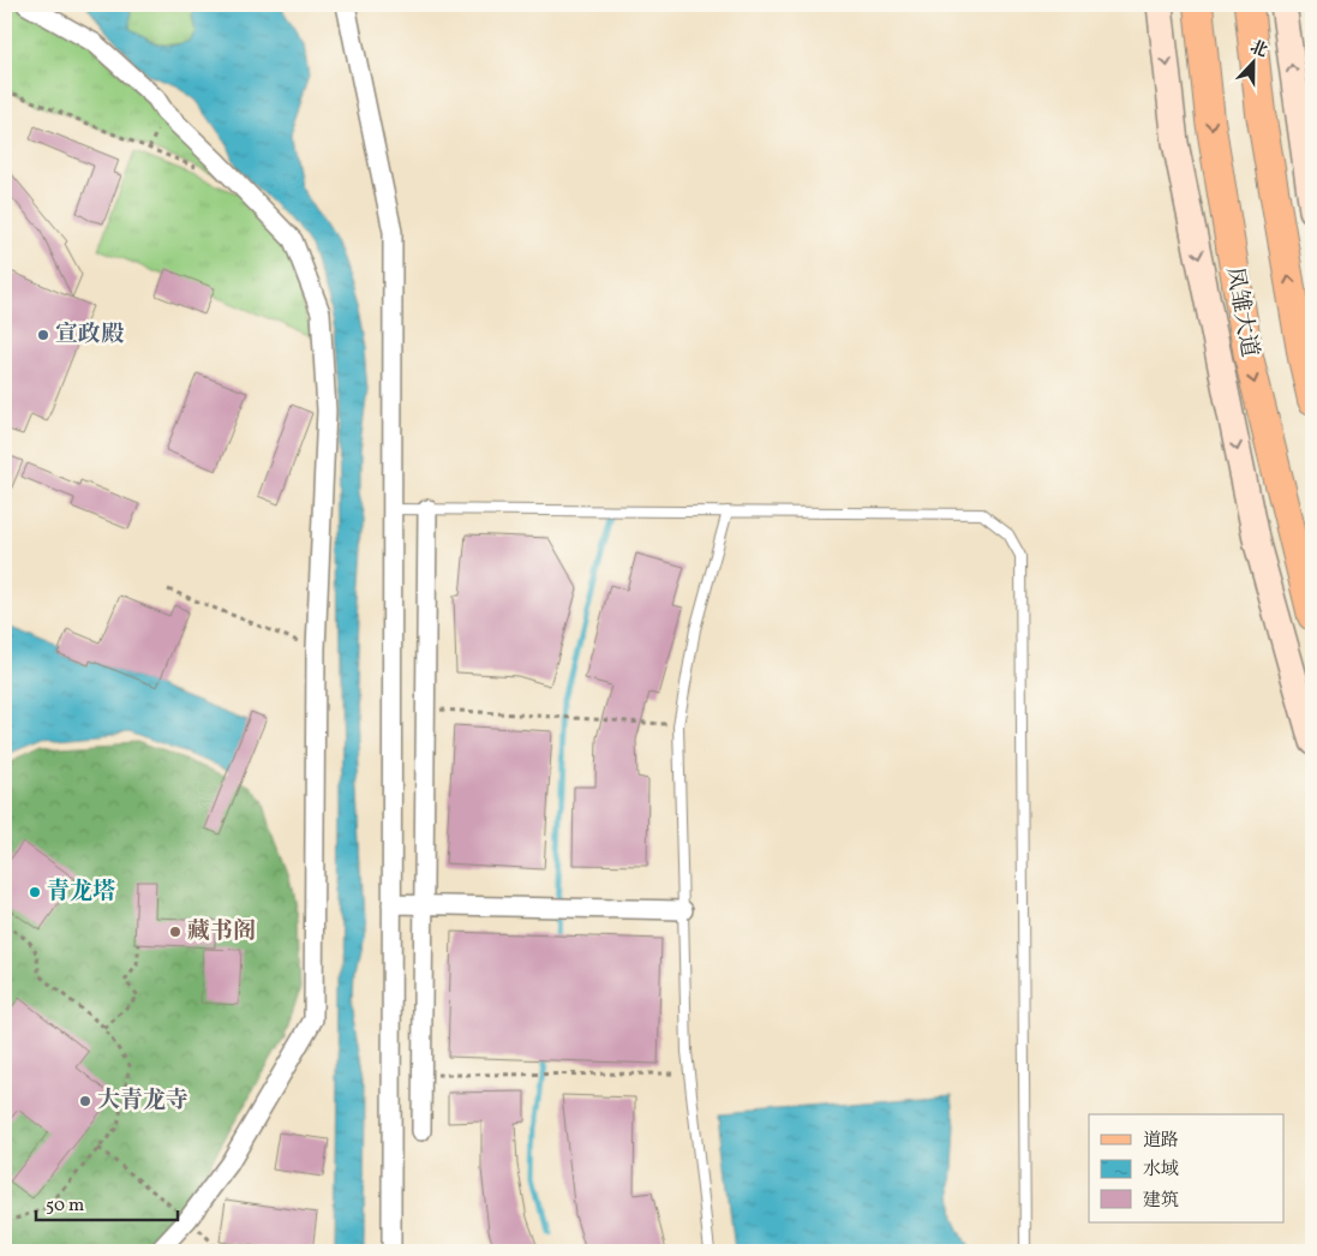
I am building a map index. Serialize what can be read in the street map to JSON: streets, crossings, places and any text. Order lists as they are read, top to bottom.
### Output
{
  "streets": {
    "main road": ["凤雏大道"]
  },
  "places": [
    "宣政殿",
    "青龙塔",
    "藏书阁",
    "大青龙寺"
  ],
  "legend": ["道路", "水域", "建筑"],
  "scale_bar": "50 m",
  "north": "top"
}
